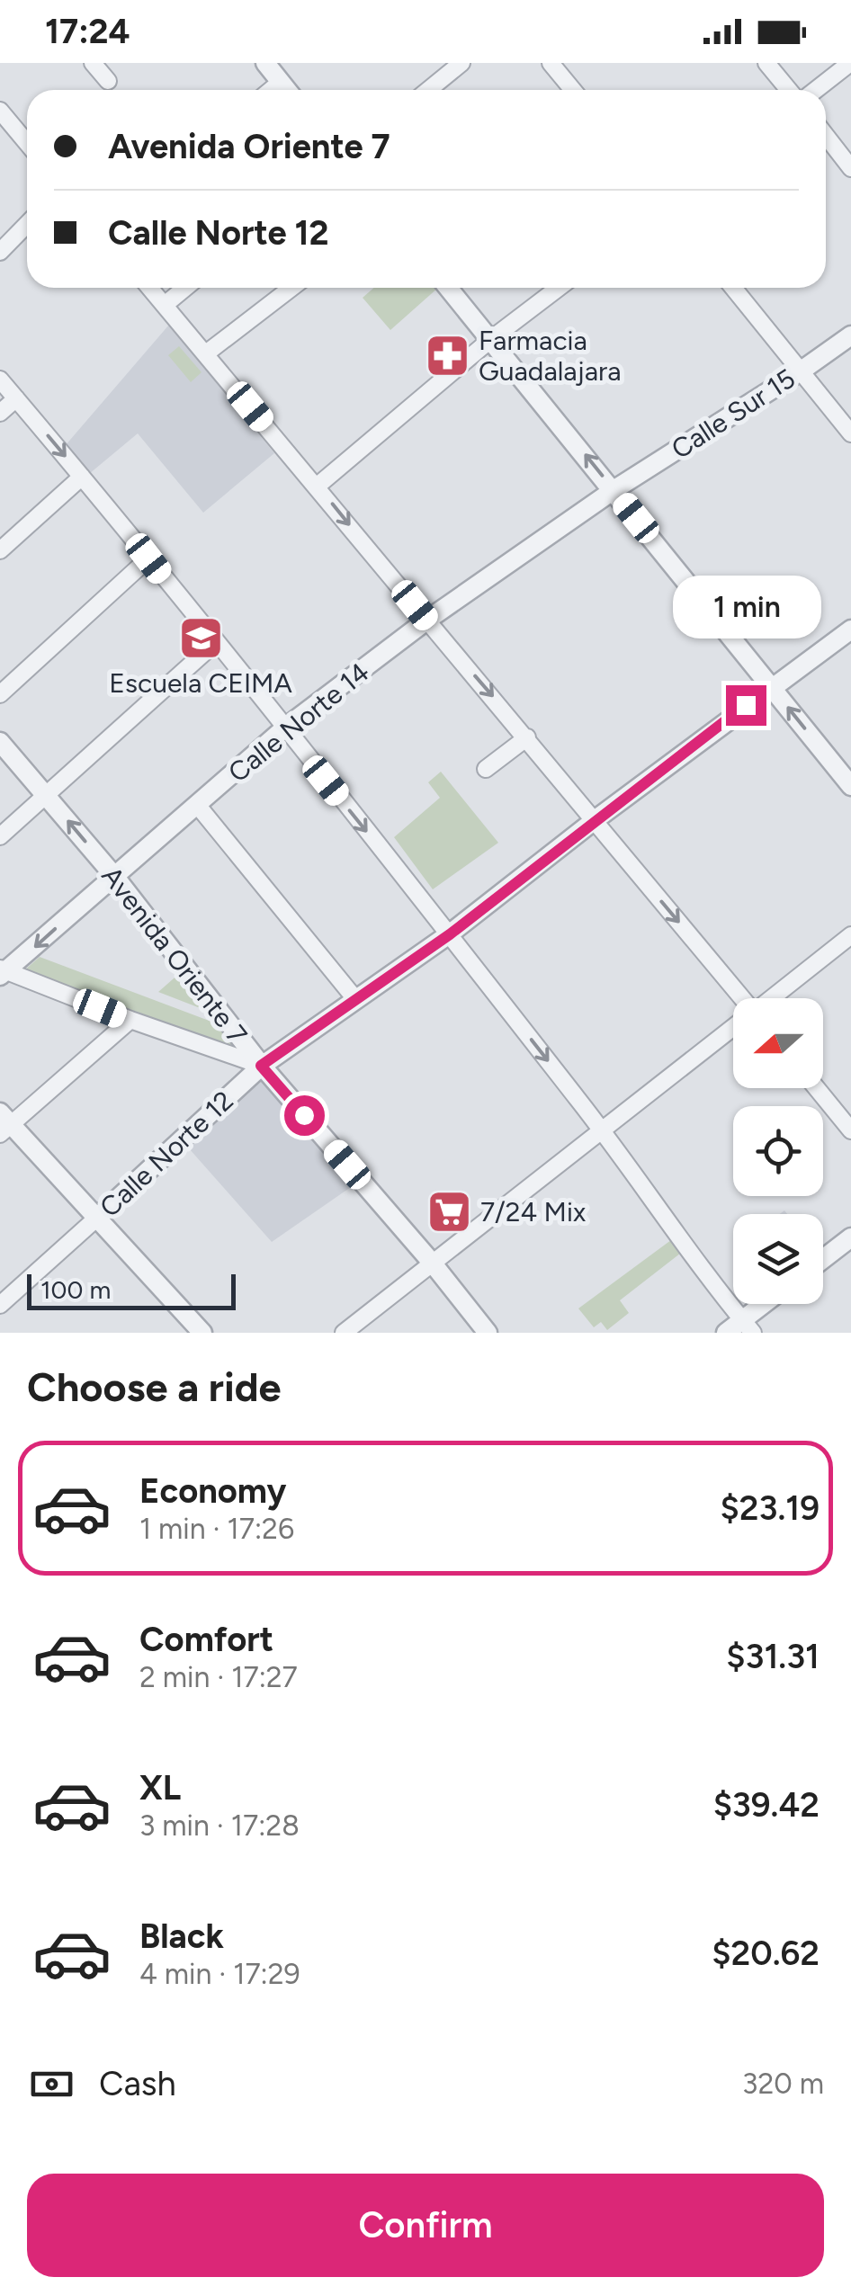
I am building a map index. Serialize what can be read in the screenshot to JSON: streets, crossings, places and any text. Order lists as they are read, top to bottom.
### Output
{
  "streets": {
    "street": [
      "Calle Sur 15",
      "Calle Norte 14",
      "Avenida Oriente 7",
      "Calle Norte 12"
    ]
  },
  "crossings": [
    ["Calle Sur 15", "Calle Norte 14"],
    ["Calle Norte 14", "Avenida Oriente 7"],
    ["Avenida Oriente 7", "Calle Norte 12"]
  ],
  "places": {
    "pharmacy": ["Farmacia Guadalajara"],
    "school or university": ["Escuela CEIMA"],
    "supermarket": ["7/24 Mix"]
  },
  "scale_bar": "100 m",
  "north": "left",
  "page": {
    "status": "17:24",
    "banner": ["Avenida Oriente 7", "Calle Norte 12"],
    "bubble": "1 min",
    "scale": "100 m",
    "heading": "Choose a ride",
    "list": [
      {
        "name": "Economy",
        "note": "1 min · 17:26",
        "value": "$23.19"
      },
      {
        "name": "Comfort",
        "note": "2 min · 17:27",
        "value": "$31.31"
      },
      {
        "name": "XL",
        "note": "3 min · 17:28",
        "value": "$39.42"
      },
      {
        "name": "Black",
        "note": "4 min · 17:29",
        "value": "$20.62"
      }
    ],
    "pay": ["Cash", "320 m"],
    "buttons": "Confirm"
  }
}
